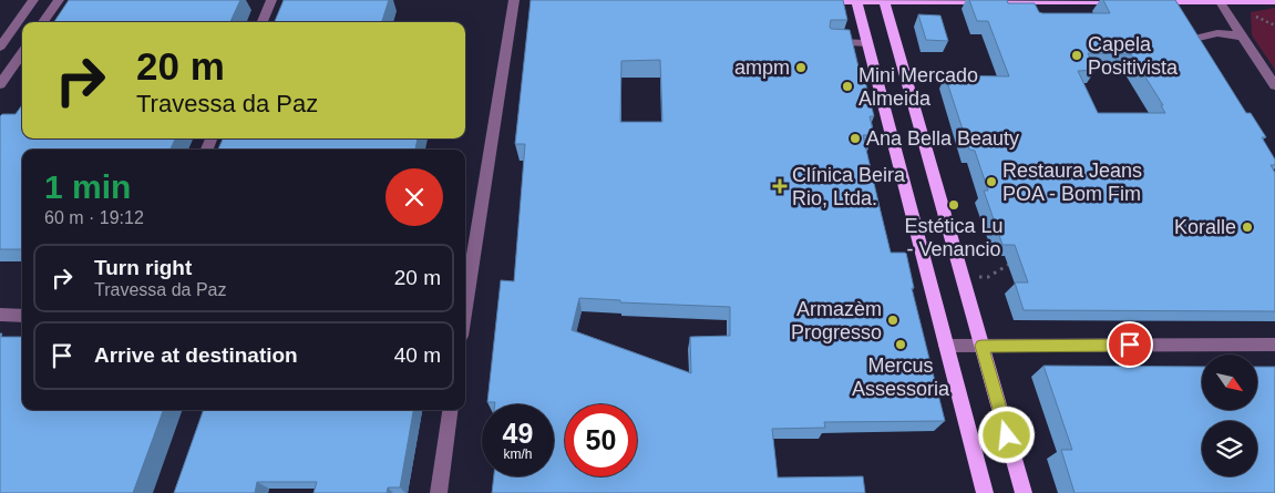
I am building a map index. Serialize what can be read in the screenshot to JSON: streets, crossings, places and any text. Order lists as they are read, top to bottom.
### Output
{
  "places": {
    "other": [
      "Capela Positivista",
      "ampm",
      "Mini Mercado Almeida",
      "Ana Bella Beauty",
      "Restaura Jeans POA - Bom Fim",
      "Estética Lu - Venancio",
      "Koralle",
      "Armazèm Progresso",
      "Mercus Assessoria"
    ],
    "health": ["Clínica Beira Rio, Ltda."]
  },
  "north": "bottom right",
  "page": {
    "turn": ["20 m", "Travessa da Paz"],
    "heading": ["1 min", "60 m · 19:12"],
    "list": [
      {
        "name": "Turn right",
        "note": "Travessa da Paz",
        "value": "20 m"
      },
      {
        "name": "Arrive at destination",
        "value": "40 m"
      }
    ],
    "speed": "49 km/h",
    "limit": "50"
  }
}
